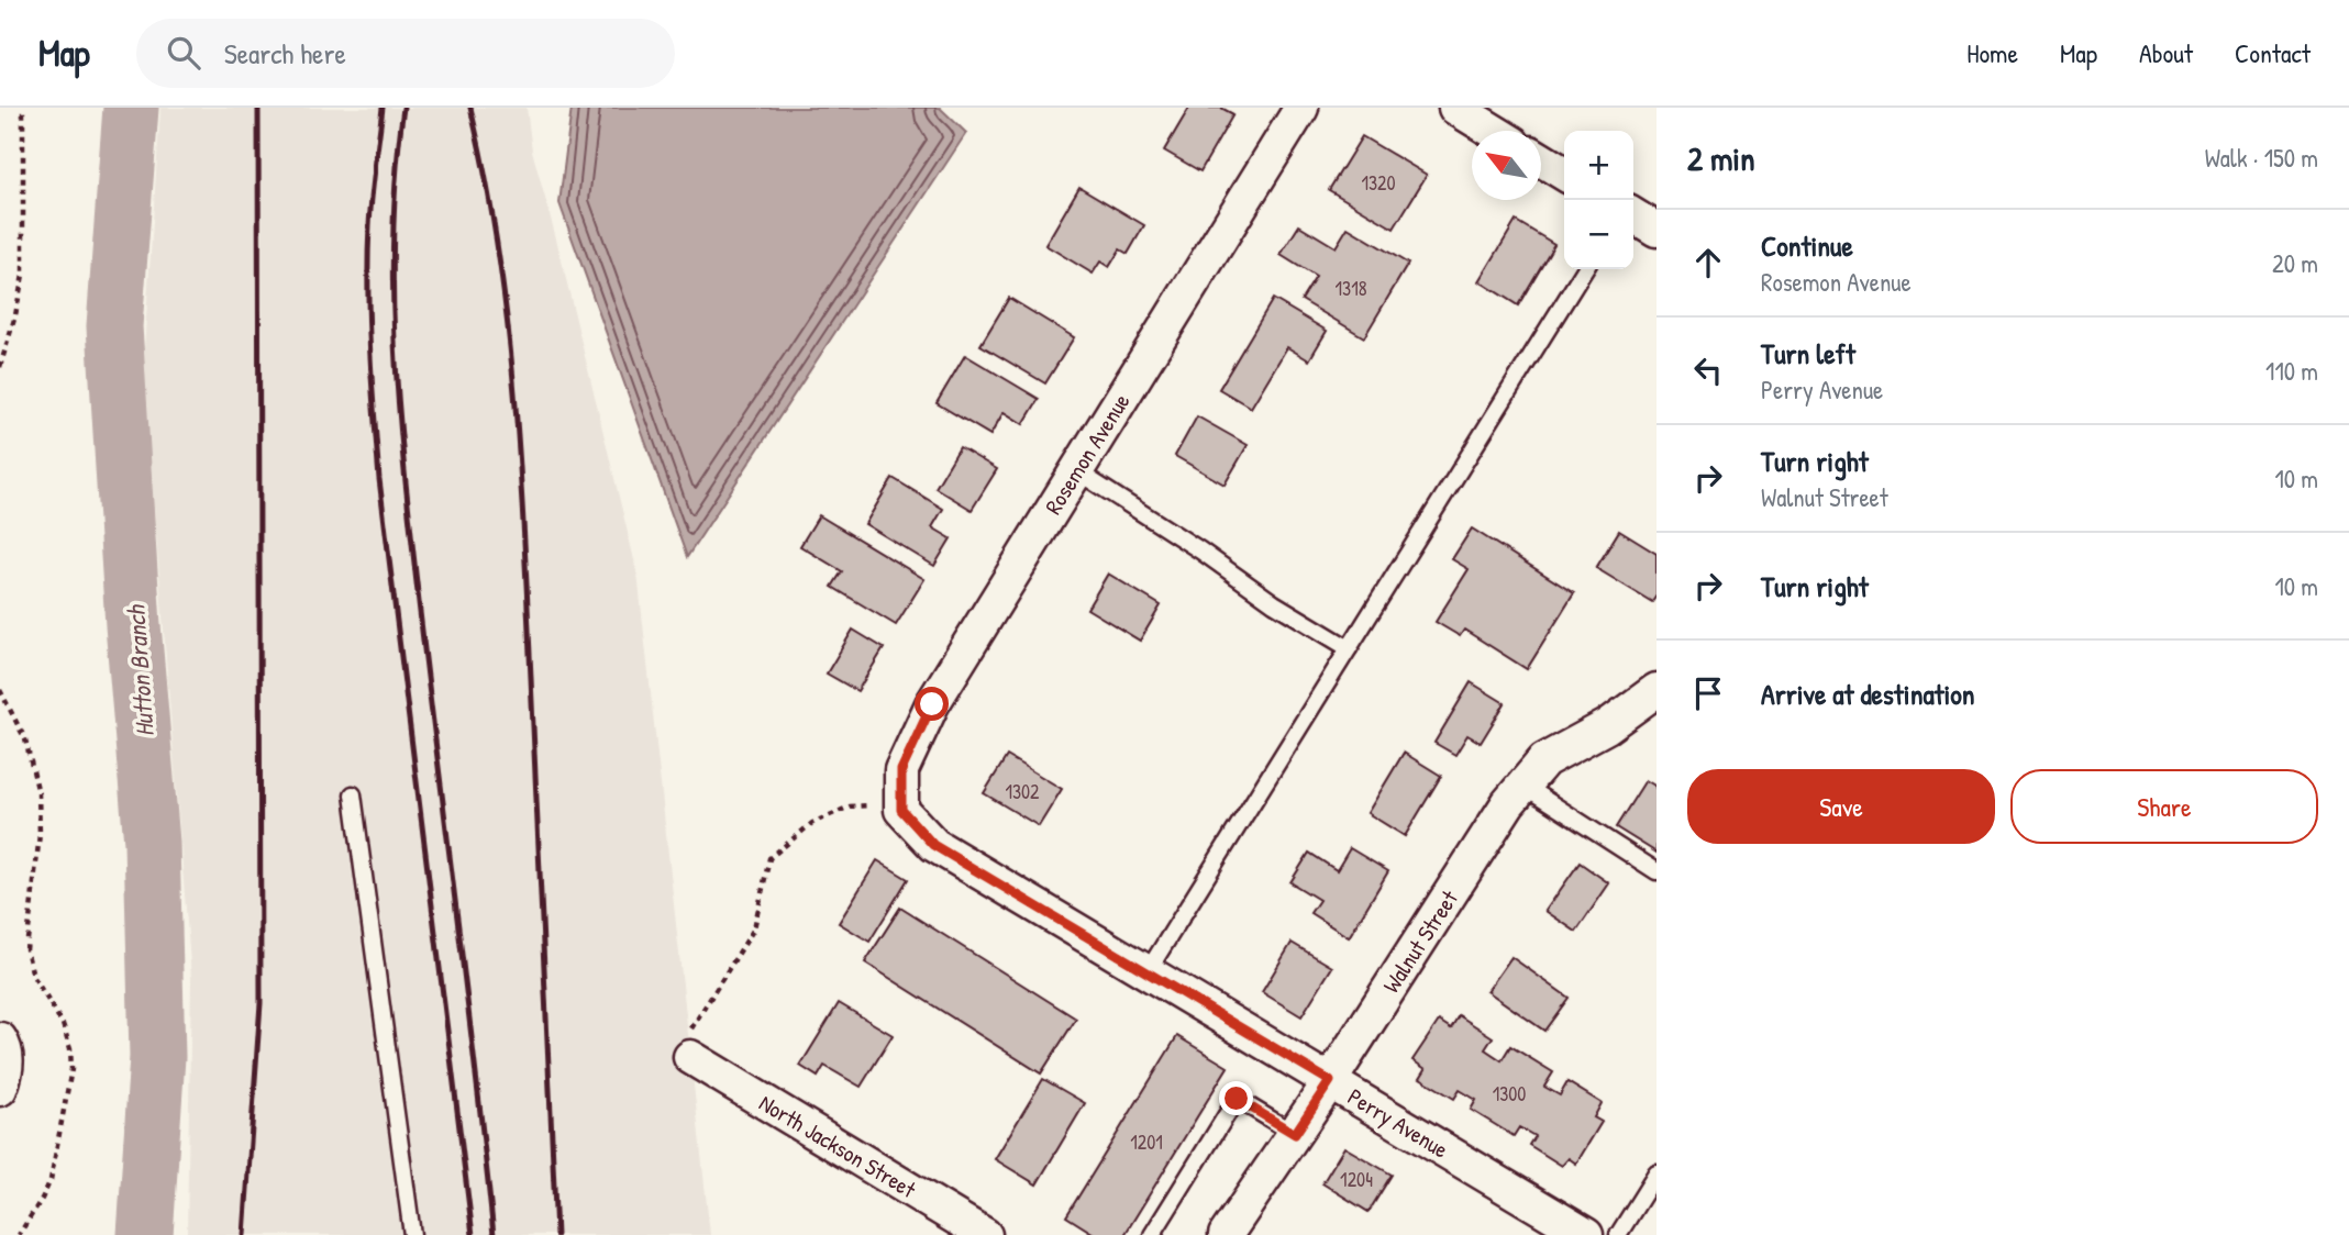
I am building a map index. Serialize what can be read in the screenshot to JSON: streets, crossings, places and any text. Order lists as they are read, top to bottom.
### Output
{
  "streets": {
    "street": [
      "Rosemon Avenue",
      "Walnut Street",
      "Perry Avenue",
      "North Jackson Street"
    ]
  },
  "crossings": [
    ["Rosemon Avenue", "Perry Avenue"],
    ["Walnut Street", "Perry Avenue"]
  ],
  "water": ["Hutton Branch"],
  "house_numbers": [
    "1320",
    "1318",
    "1302",
    "1300",
    "1201",
    "1204"
  ],
  "north": "top left",
  "page": {
    "header": "Map",
    "search": "Search here",
    "nav": [
      "Home",
      "Map",
      "About",
      "Contact"
    ],
    "heading": ["2 min", "Walk · 150 m"],
    "map_buttons": ["+", "−"],
    "list": [
      ["Continue", "Rosemon Avenue", "20 m"],
      ["Turn left", "Perry Avenue", "110 m"],
      ["Turn right", "Walnut Street", "10 m"],
      ["Turn right", "10 m"],
      "Arrive at destination"
    ],
    "buttons": ["Save", "Share"]
  }
}
